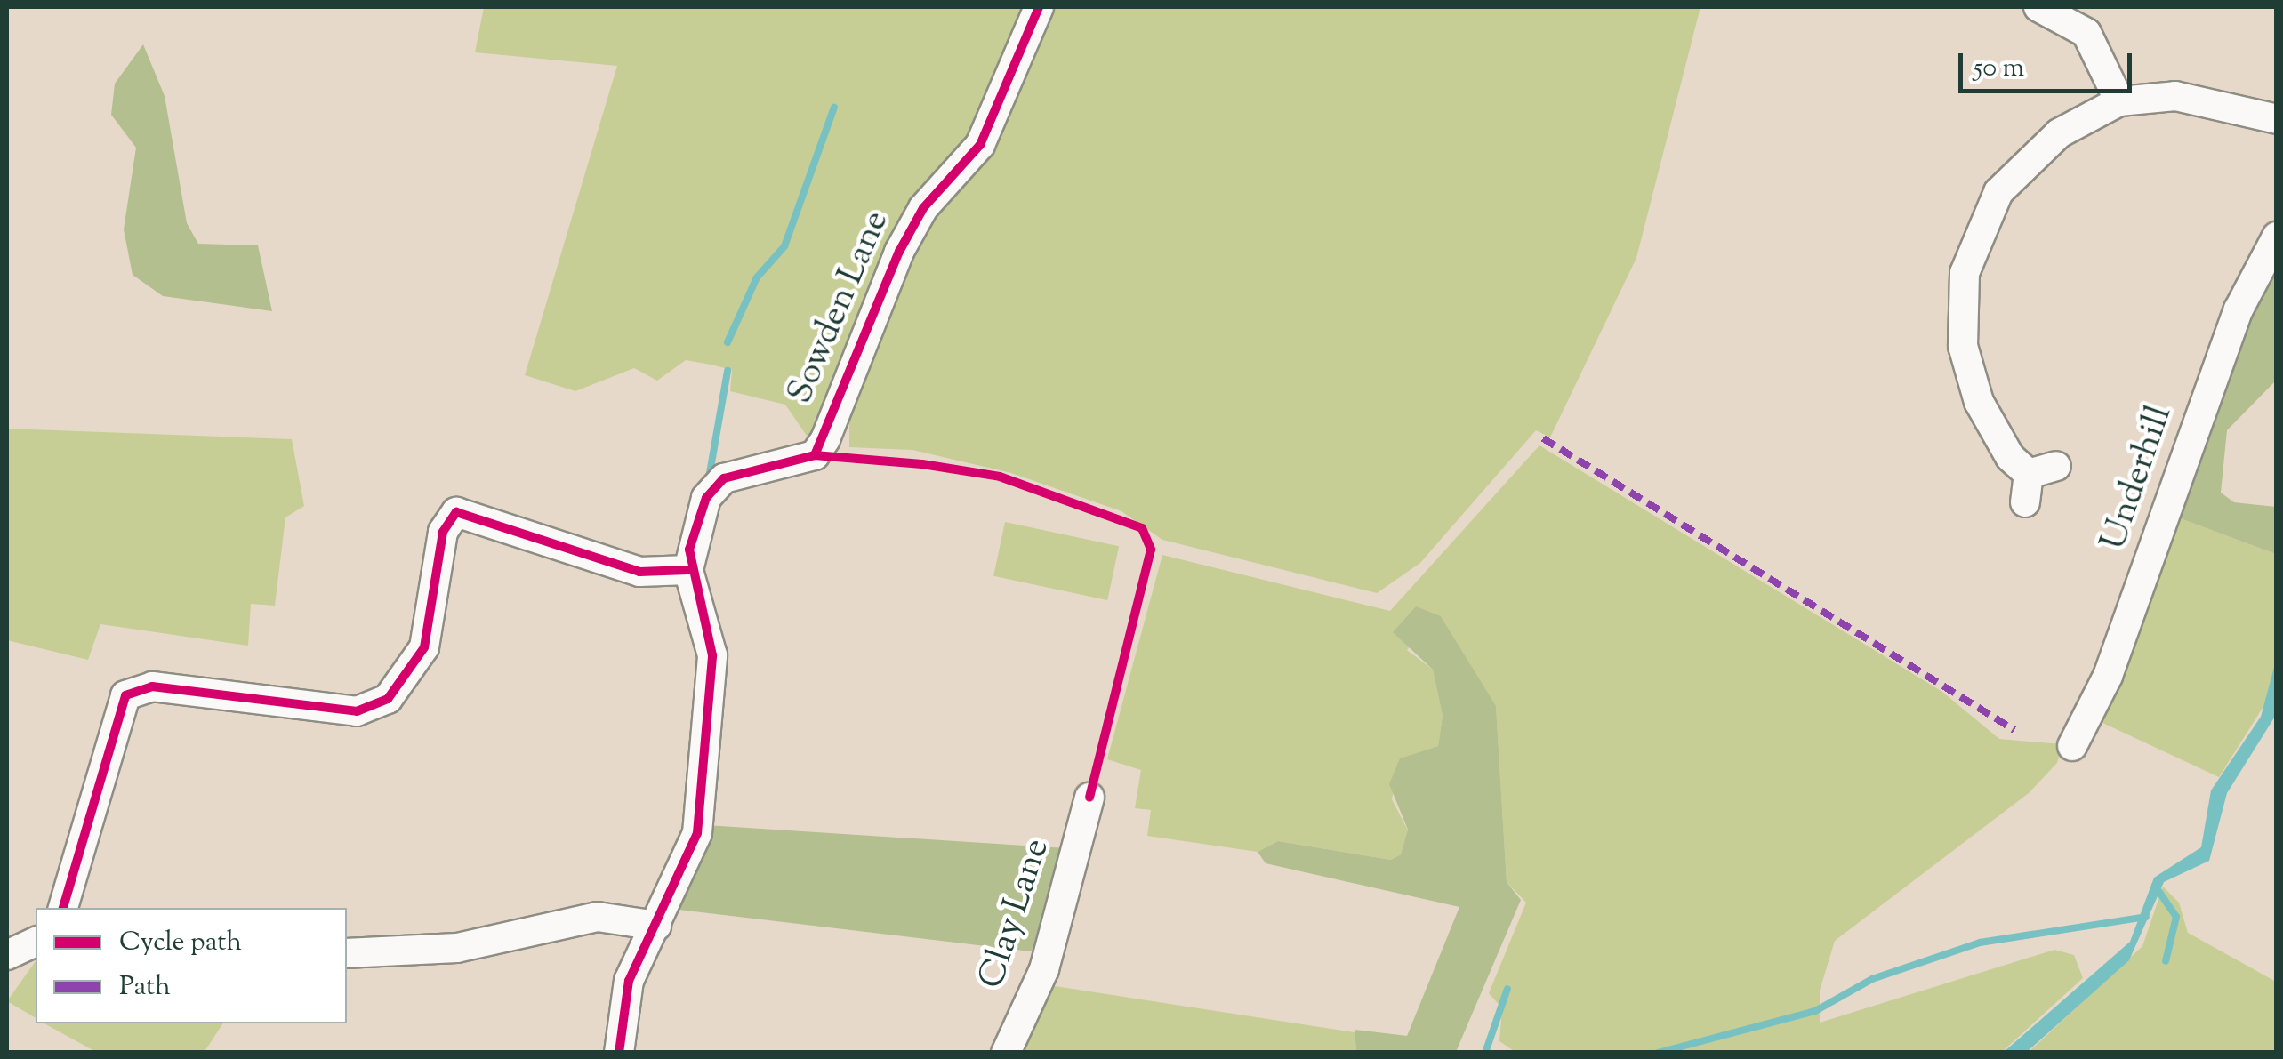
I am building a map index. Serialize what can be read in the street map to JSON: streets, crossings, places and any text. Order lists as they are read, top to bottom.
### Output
{
  "streets": {
    "street": ["Sowden Lane", "Underhill", "Clay Lane"]
  },
  "legend": ["Cycle path", "Path"],
  "scale_bar": "50 m"
}
